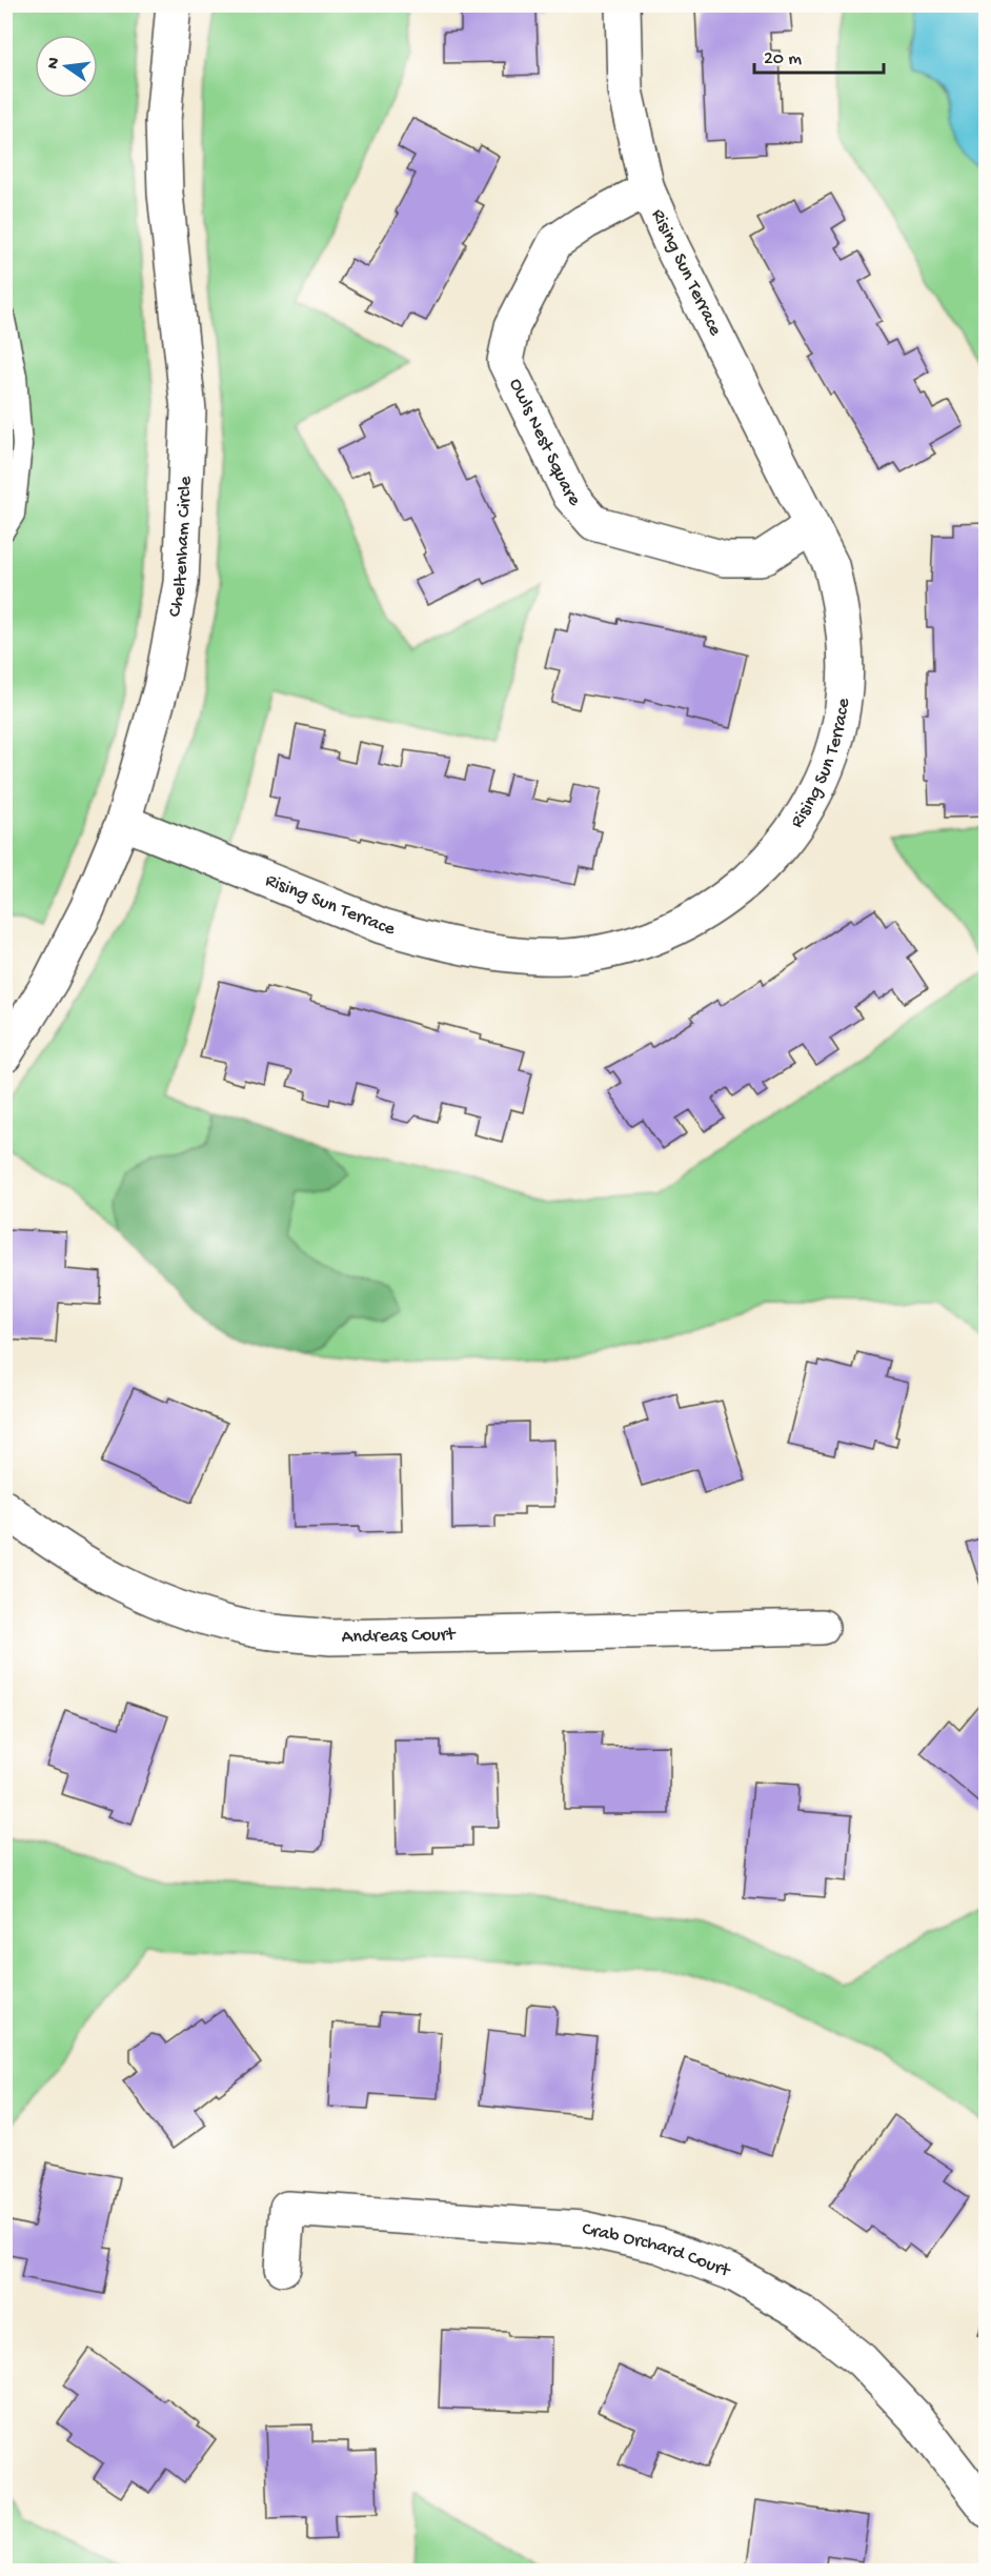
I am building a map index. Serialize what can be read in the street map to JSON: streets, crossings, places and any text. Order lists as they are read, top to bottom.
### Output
{
  "streets": {
    "street": [
      "Rising Sun Terrace",
      "Owls Nest Square",
      "Cheltenham Circle",
      "Andreas Court",
      "Crab Orchard Court"
    ]
  },
  "crossings": [
    ["Rising Sun Terrace", "Owls Nest Square"],
    ["Rising Sun Terrace", "Cheltenham Circle"]
  ],
  "scale_bar": "20 m",
  "north": "left"
}
